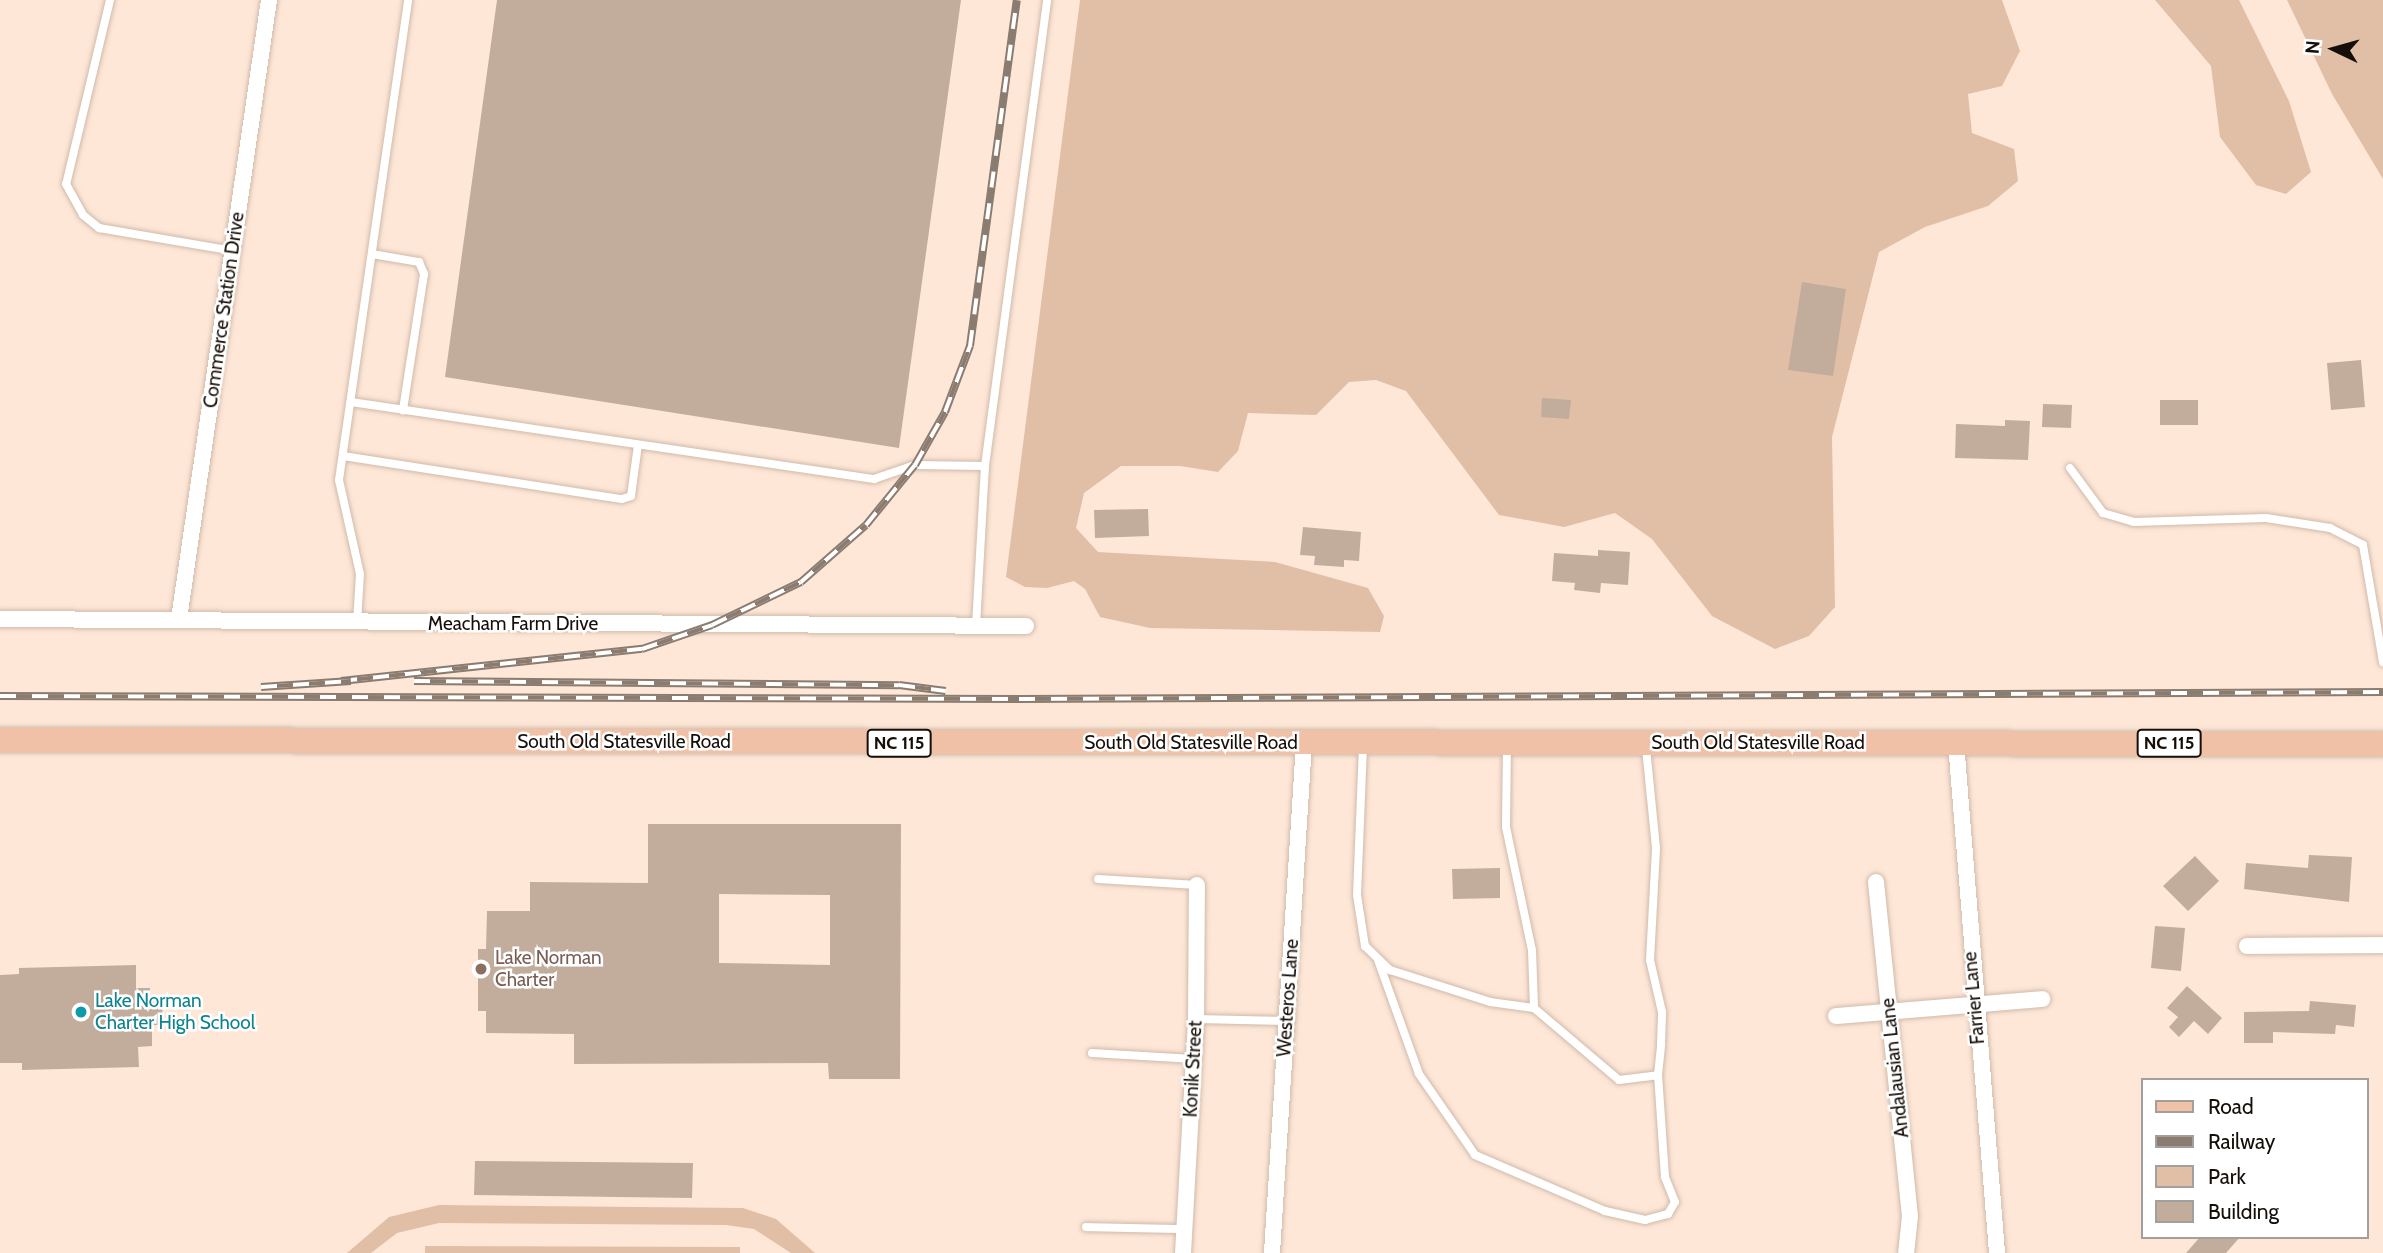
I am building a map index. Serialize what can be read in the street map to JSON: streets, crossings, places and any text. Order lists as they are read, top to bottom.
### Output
{
  "streets": {
    "main road": ["South Old Statesville Road", "NC 115"],
    "street": [
      "Commerce Station Drive",
      "Meacham Farm Drive",
      "Westeros Lane",
      "Farrier Lane",
      "Andalausian Lane",
      "Konik Street"
    ]
  },
  "crossings": [
    ["Commerce Station Drive", "Meacham Farm Drive"],
    ["South Old Statesville Road", "Westeros Lane"],
    ["South Old Statesville Road", "Farrier Lane"]
  ],
  "places": ["Lake Norman Charter", "Lake Norman Charter High School"],
  "legend": [
    "Road",
    "Railway",
    "Park",
    "Building"
  ],
  "north": "left"
}
